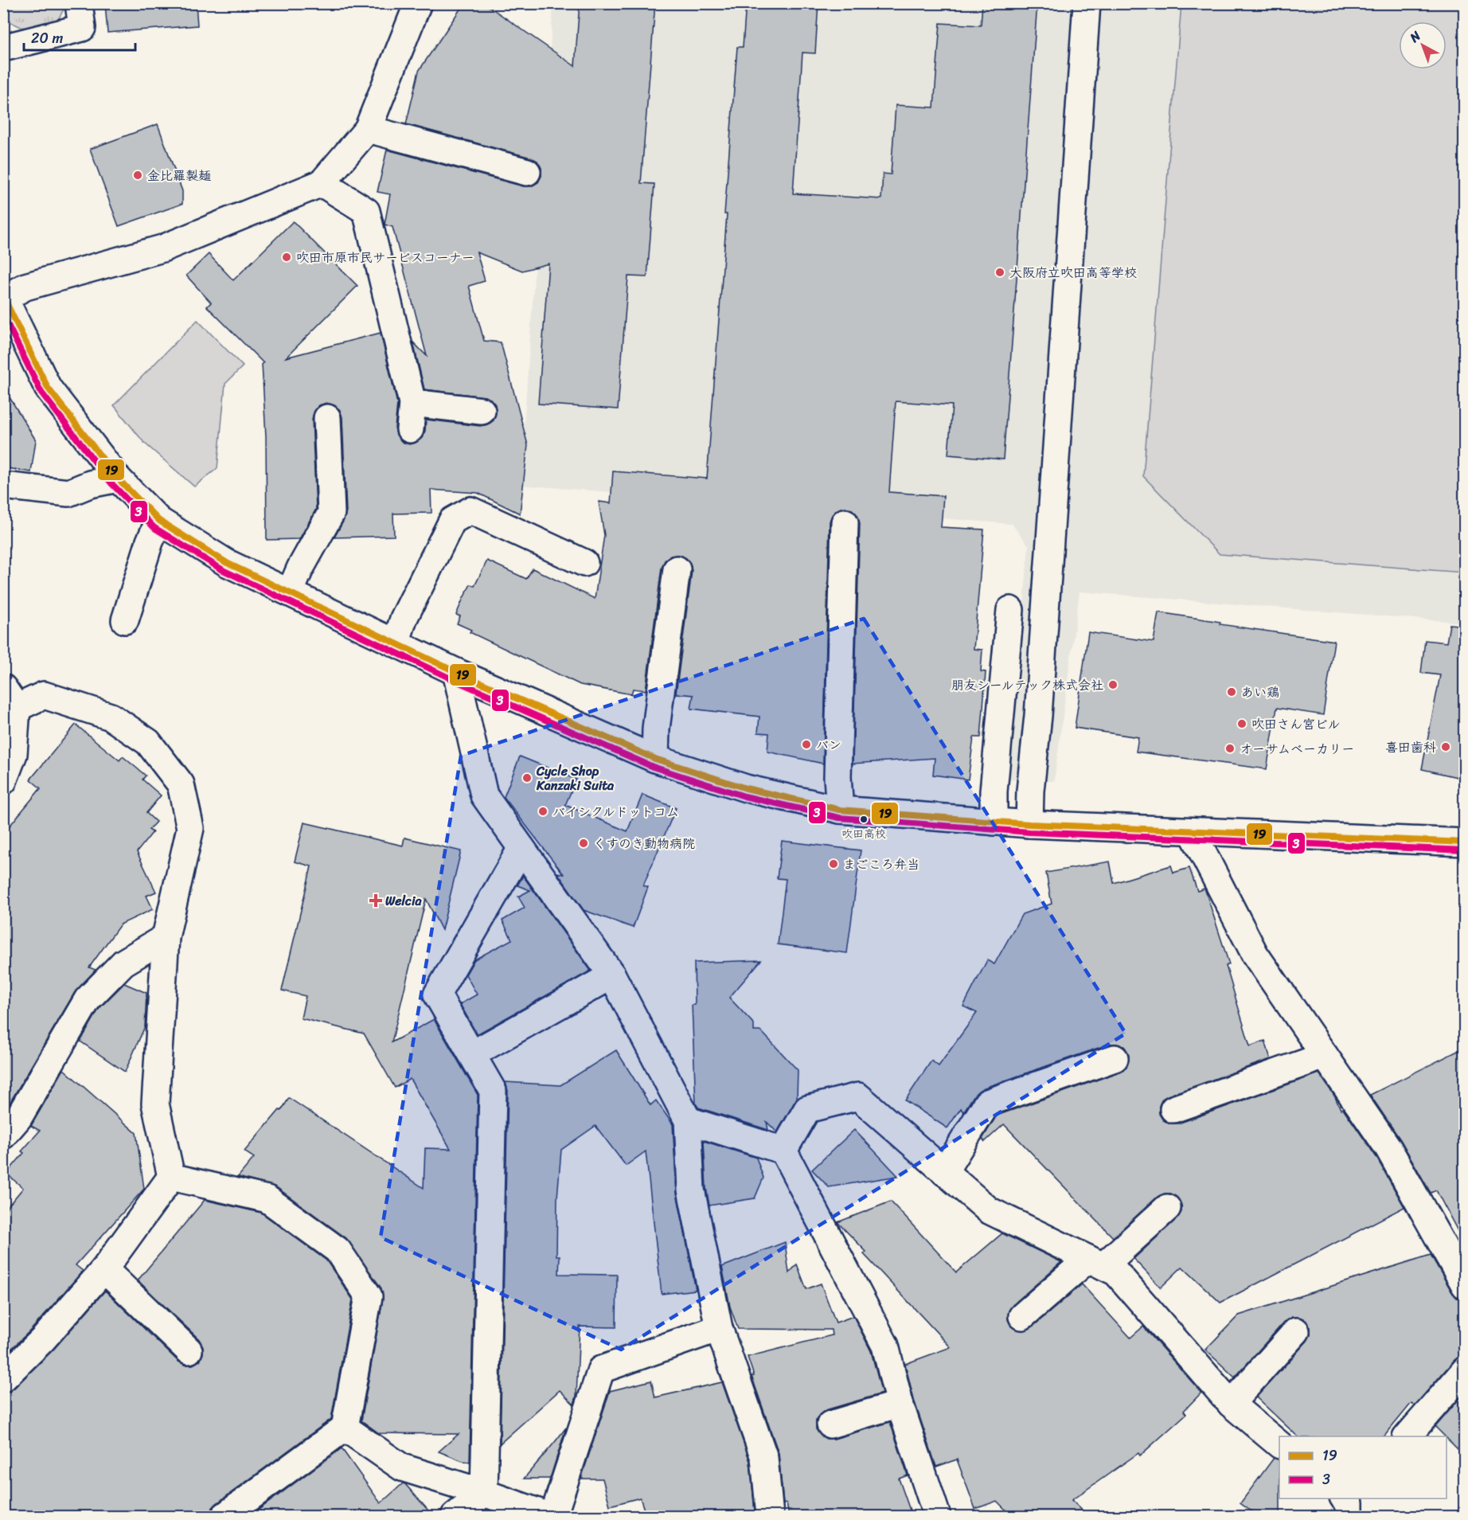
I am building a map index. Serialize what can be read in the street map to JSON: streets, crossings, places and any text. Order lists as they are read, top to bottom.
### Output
{
  "places": {
    "other": [
      "金比羅製麺",
      "吹田市原市民サービスコーナー",
      "大阪府立吹田高等学校",
      "朋友シールテック株式会社",
      "あい鶏",
      "吹田さん宮ビル",
      "バン",
      "喜田歯科",
      "オーサムベーカリー",
      "Cycle Shop Kanzaki Suita",
      "バイシクルドットコム",
      "吹田高校",
      "くすのき動物病院",
      "まごころ弁当"
    ],
    "health": ["Welcia"]
  },
  "lines": ["transit line 19", "transit line 3"],
  "legend": ["19", "3"],
  "scale_bar": "20 m",
  "north": "top left"
}
